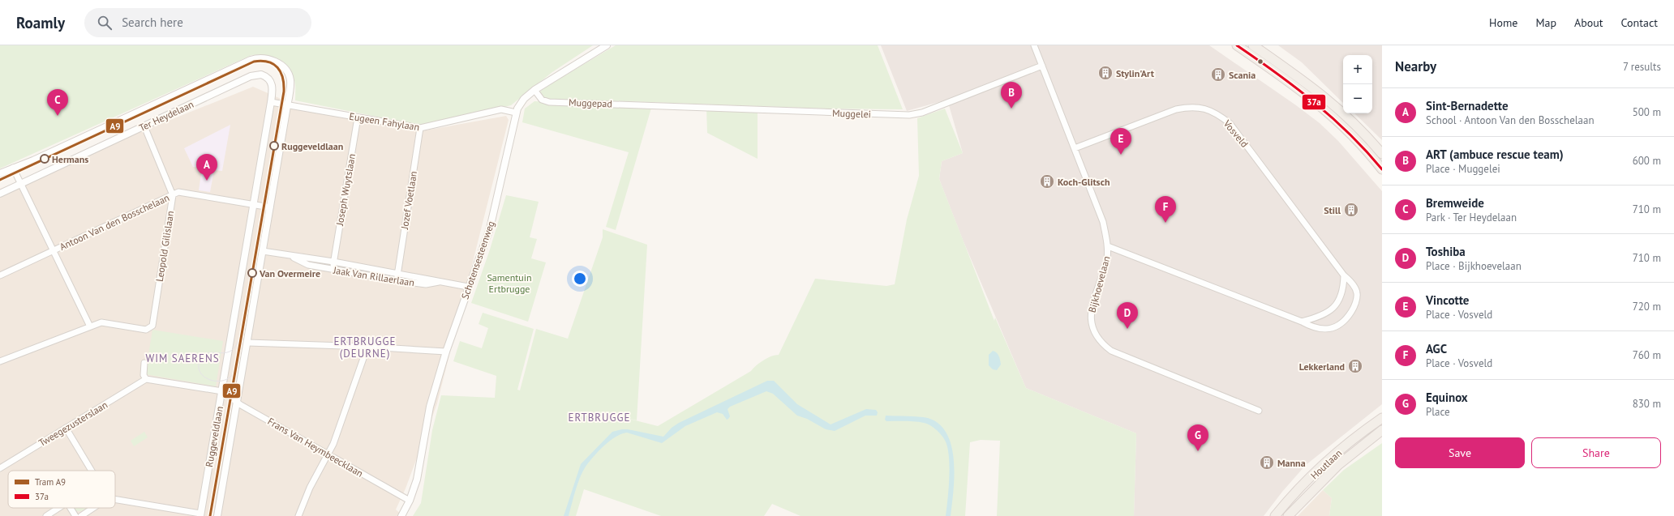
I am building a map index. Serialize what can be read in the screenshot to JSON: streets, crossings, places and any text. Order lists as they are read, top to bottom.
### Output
{
  "streets": {
    "main road": ["Houtlaan"],
    "street": [
      "Muggepad",
      "Muggelei",
      "Ter Heydelaan",
      "Eugeen Fahylaan",
      "Vosveld",
      "Joseph Wuytslaan",
      "Jozef Voetlaan",
      "Antoon Van den Bosschelaan",
      "Leopold Gilislaan",
      "Schotensesteenweg",
      "Jaak Van Rillaerlaan",
      "Bijkhoevelaan",
      "Tweegezusterslaan",
      "Ruggeveldlaan",
      "Frans Van Heymbeecklaan"
    ]
  },
  "crossings": [
    ["Muggepad", "Muggelei"],
    ["Muggepad", "Schotensesteenweg"],
    ["Muggelei", "Bijkhoevelaan"],
    ["Ter Heydelaan", "Ruggeveldlaan"],
    ["Eugeen Fahylaan", "Joseph Wuytslaan"],
    ["Eugeen Fahylaan", "Jozef Voetlaan"],
    ["Eugeen Fahylaan", "Schotensesteenweg"],
    ["Eugeen Fahylaan", "Ruggeveldlaan"],
    ["Vosveld", "Bijkhoevelaan"],
    ["Joseph Wuytslaan", "Jaak Van Rillaerlaan"],
    ["Jozef Voetlaan", "Jaak Van Rillaerlaan"],
    ["Antoon Van den Bosschelaan", "Leopold Gilislaan"],
    ["Antoon Van den Bosschelaan", "Ruggeveldlaan"],
    ["Schotensesteenweg", "Jaak Van Rillaerlaan"],
    ["Schotensesteenweg", "Frans Van Heymbeecklaan"],
    ["Jaak Van Rillaerlaan", "Ruggeveldlaan"],
    ["Ruggeveldlaan", "Frans Van Heymbeecklaan"]
  ],
  "districts": ["ERTBRUGGE (DEURNE)", "WIM SAERENS", "ERTBRUGGE"],
  "parks": ["Samentuin Ertbrugge"],
  "places": {
    "building": [
      "Stylin'Art",
      "Scania",
      "Koch-Glitsch",
      "Still",
      "Lekkerland",
      "Manna"
    ],
    "other": ["Ruggeveldlaan", "Hermans", "Van Overmeire"]
  },
  "lines": ["transit line 37a", "tram line A9"],
  "legend": ["Tram A9", "37a"],
  "page": {
    "header": "Roamly",
    "search": "Search here",
    "nav": [
      "Home",
      "Map",
      "About",
      "Contact"
    ],
    "heading": ["Nearby", "7 results"],
    "map_buttons": ["+", "−"],
    "pins": [
      "B",
      "C",
      "E",
      "A",
      "F",
      "D",
      "G"
    ],
    "list": [
      {
        "mark": "A",
        "name": "Sint-Bernadette",
        "note": "School · Antoon Van den Bosschelaan",
        "value": "500 m"
      },
      {
        "mark": "B",
        "name": "ART (ambuce rescue team)",
        "note": "Place · Muggelei",
        "value": "600 m"
      },
      {
        "mark": "C",
        "name": "Bremweide",
        "note": "Park · Ter Heydelaan",
        "value": "710 m"
      },
      {
        "mark": "D",
        "name": "Toshiba",
        "note": "Place · Bijkhoevelaan",
        "value": "710 m"
      },
      {
        "mark": "E",
        "name": "Vincotte",
        "note": "Place · Vosveld",
        "value": "720 m"
      },
      {
        "mark": "F",
        "name": "AGC",
        "note": "Place · Vosveld",
        "value": "760 m"
      },
      {
        "mark": "G",
        "name": "Equinox",
        "note": "Place",
        "value": "830 m"
      }
    ],
    "buttons": ["Save", "Share"]
  }
}
